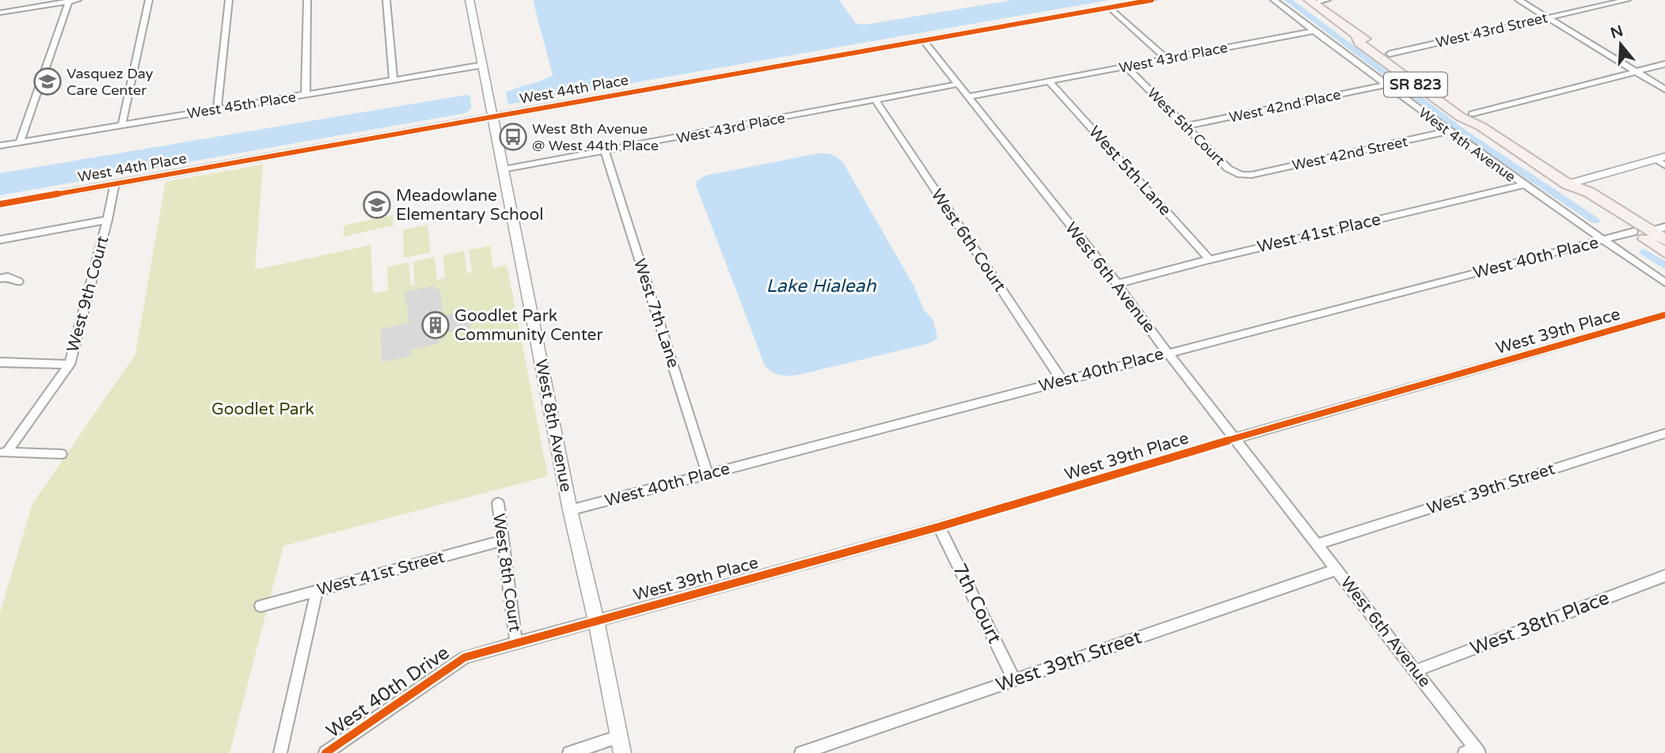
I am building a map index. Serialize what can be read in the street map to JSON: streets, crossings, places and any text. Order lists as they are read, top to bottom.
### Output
{
  "streets": {
    "main road": ["SR 823", "West 4th Avenue"],
    "street": [
      "West 43rd Street",
      "West 43rd Place",
      "West 44th Place",
      "West 45th Place",
      "West 42nd Place",
      "West 5th Court",
      "West 42nd Street",
      "West 5th Lane",
      "West 41st Place",
      "West 6th Court",
      "West 40th Place",
      "West 6th Avenue",
      "West 9th Court",
      "West 7th Lane",
      "West 39th Place",
      "West 8th Avenue",
      "West 39th Street",
      "West 8th Court",
      "West 41st Street",
      "7th Court",
      "West 38th Place",
      "West 40th Drive"
    ]
  },
  "crossings": [
    ["West 43rd Street", "West 4th Avenue"],
    ["West 43rd Place", "West 5th Court"],
    ["West 43rd Place", "West 4th Avenue"],
    ["West 43rd Place", "West 5th Lane"],
    ["West 43rd Place", "West 6th Court"],
    ["West 43rd Place", "West 6th Avenue"],
    ["West 43rd Place", "West 7th Lane"],
    ["West 43rd Place", "West 8th Avenue"],
    ["West 44th Place", "West 6th Avenue"],
    ["West 44th Place", "West 9th Court"],
    ["West 44th Place", "West 8th Avenue"],
    ["West 45th Place", "West 8th Avenue"],
    ["West 42nd Place", "West 5th Court"],
    ["West 42nd Place", "West 4th Avenue"],
    ["West 5th Court", "West 42nd Street"],
    ["West 4th Avenue", "West 42nd Street"],
    ["West 4th Avenue", "West 41st Place"],
    ["West 4th Avenue", "West 40th Place"],
    ["West 5th Lane", "West 41st Place"],
    ["West 41st Place", "West 6th Avenue"],
    ["West 6th Court", "West 40th Place"],
    ["West 40th Place", "West 6th Avenue"],
    ["West 40th Place", "West 7th Lane"],
    ["West 40th Place", "West 8th Avenue"],
    ["West 6th Avenue", "West 39th Place"],
    ["West 6th Avenue", "West 39th Street"],
    ["West 6th Avenue", "West 38th Place"],
    ["West 39th Place", "West 8th Avenue"],
    ["West 39th Place", "7th Court"],
    ["West 39th Place", "West 40th Drive"],
    ["West 8th Avenue", "West 40th Drive"],
    ["West 39th Street", "7th Court"],
    ["West 8th Court", "West 41st Street"],
    ["West 8th Court", "West 40th Drive"]
  ],
  "water": ["Lake Hialeah"],
  "parks": ["Goodlet Park"],
  "places": {
    "school or university": ["Vasquez Day Care Center", "Meadowlane Elementary School"],
    "bus stop": ["West 8th Avenue @ West 44th Place"],
    "building": ["Goodlet Park Community Center"]
  },
  "north": "top"
}
